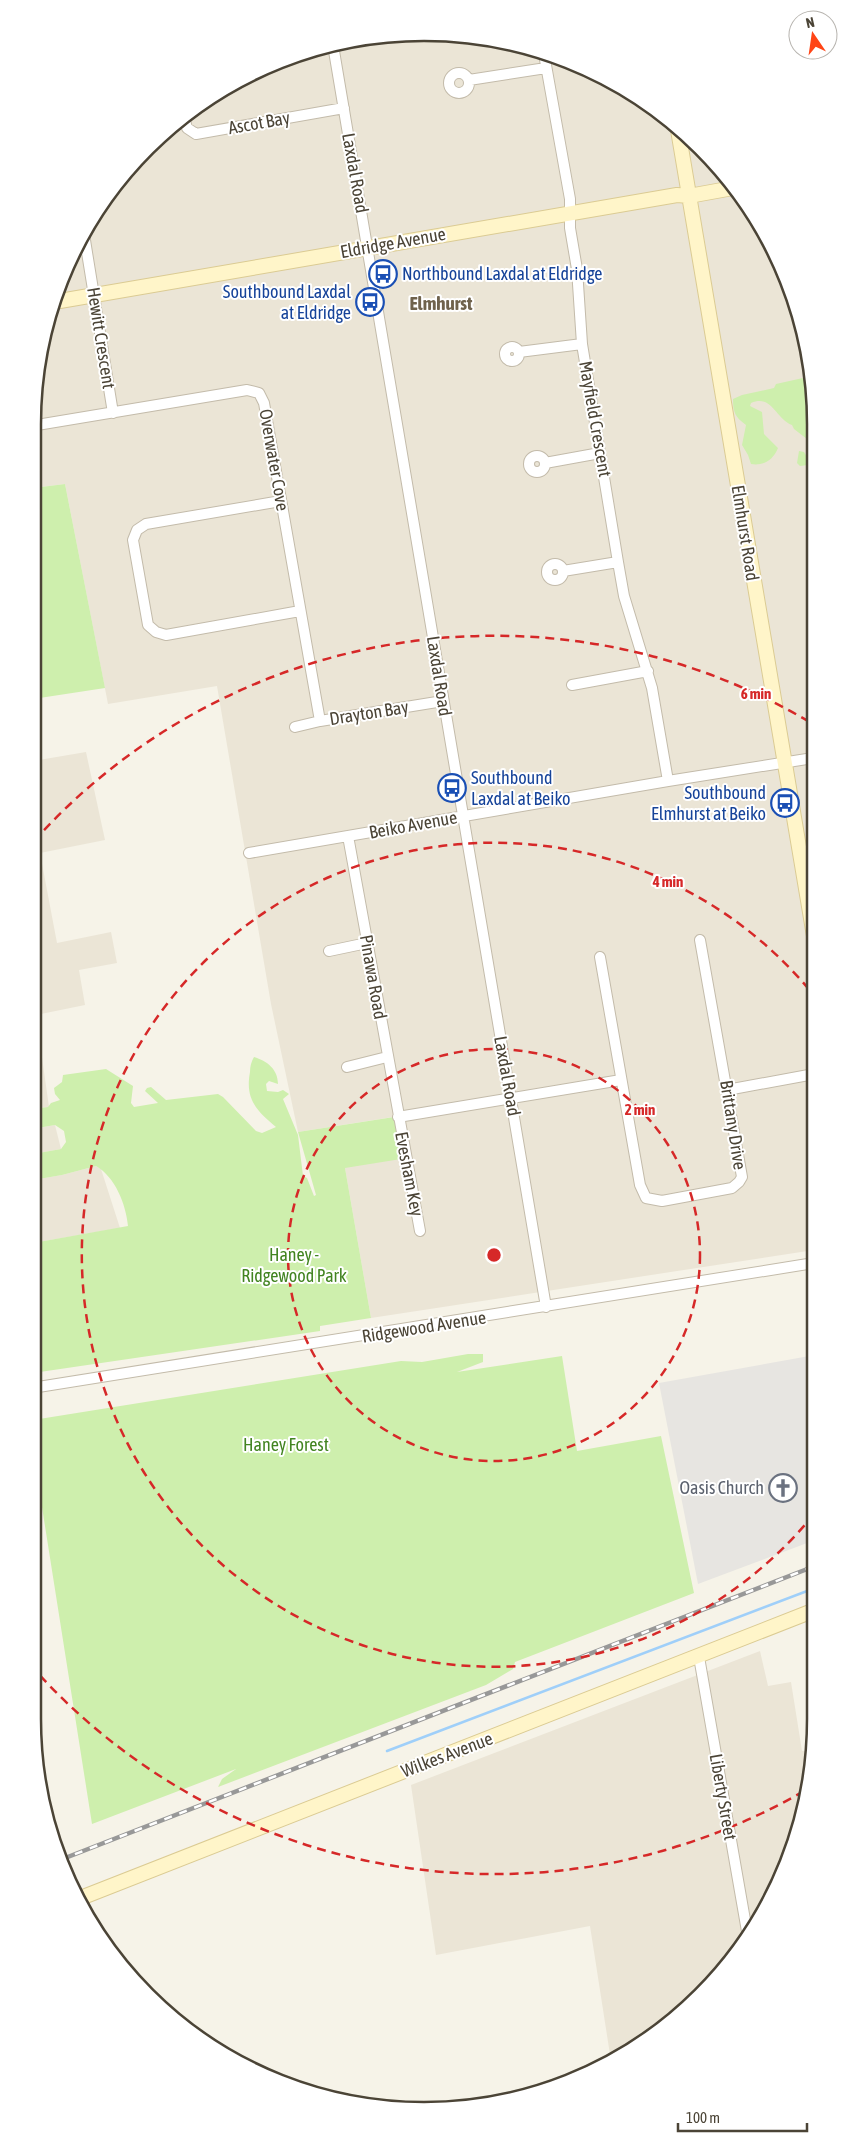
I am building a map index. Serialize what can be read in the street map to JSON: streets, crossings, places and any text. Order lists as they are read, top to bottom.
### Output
{
  "streets": {
    "street": [
      "Ascot Bay",
      "Laxdal Road",
      "Eldridge Avenue",
      "Hewitt Crescent",
      "Mayfield Crescent",
      "Overwater Cove",
      "Elmhurst Road",
      "Drayton Bay",
      "Beiko Avenue",
      "Pinawa Road",
      "Brittany Drive",
      "Evesham Key",
      "Ridgewood Avenue",
      "Wilkes Avenue",
      "Liberty Street"
    ]
  },
  "crossings": [
    ["Ascot Bay", "Laxdal Road"],
    ["Laxdal Road", "Eldridge Avenue"],
    ["Laxdal Road", "Drayton Bay"],
    ["Laxdal Road", "Beiko Avenue"],
    ["Laxdal Road", "Ridgewood Avenue"],
    ["Eldridge Avenue", "Hewitt Crescent"],
    ["Eldridge Avenue", "Mayfield Crescent"],
    ["Eldridge Avenue", "Elmhurst Road"],
    ["Hewitt Crescent", "Overwater Cove"],
    ["Mayfield Crescent", "Beiko Avenue"],
    ["Overwater Cove", "Drayton Bay"],
    ["Elmhurst Road", "Beiko Avenue"],
    ["Beiko Avenue", "Pinawa Road"],
    ["Pinawa Road", "Evesham Key"],
    ["Wilkes Avenue", "Liberty Street"]
  ],
  "districts": ["Elmhurst"],
  "parks": ["Haney - Ridgewood Park", "Haney Forest"],
  "places": {
    "bus stop": [
      "Northbound Laxdal at Eldridge",
      "Southbound Laxdal at Eldridge",
      "Southbound Laxdal at Beiko",
      "Southbound Elmhurst at Beiko"
    ],
    "church": ["Oasis Church"]
  },
  "scale_bar": "100 m",
  "north": "top",
  "rings": ["6 min", "4 min", "2 min"]
}
